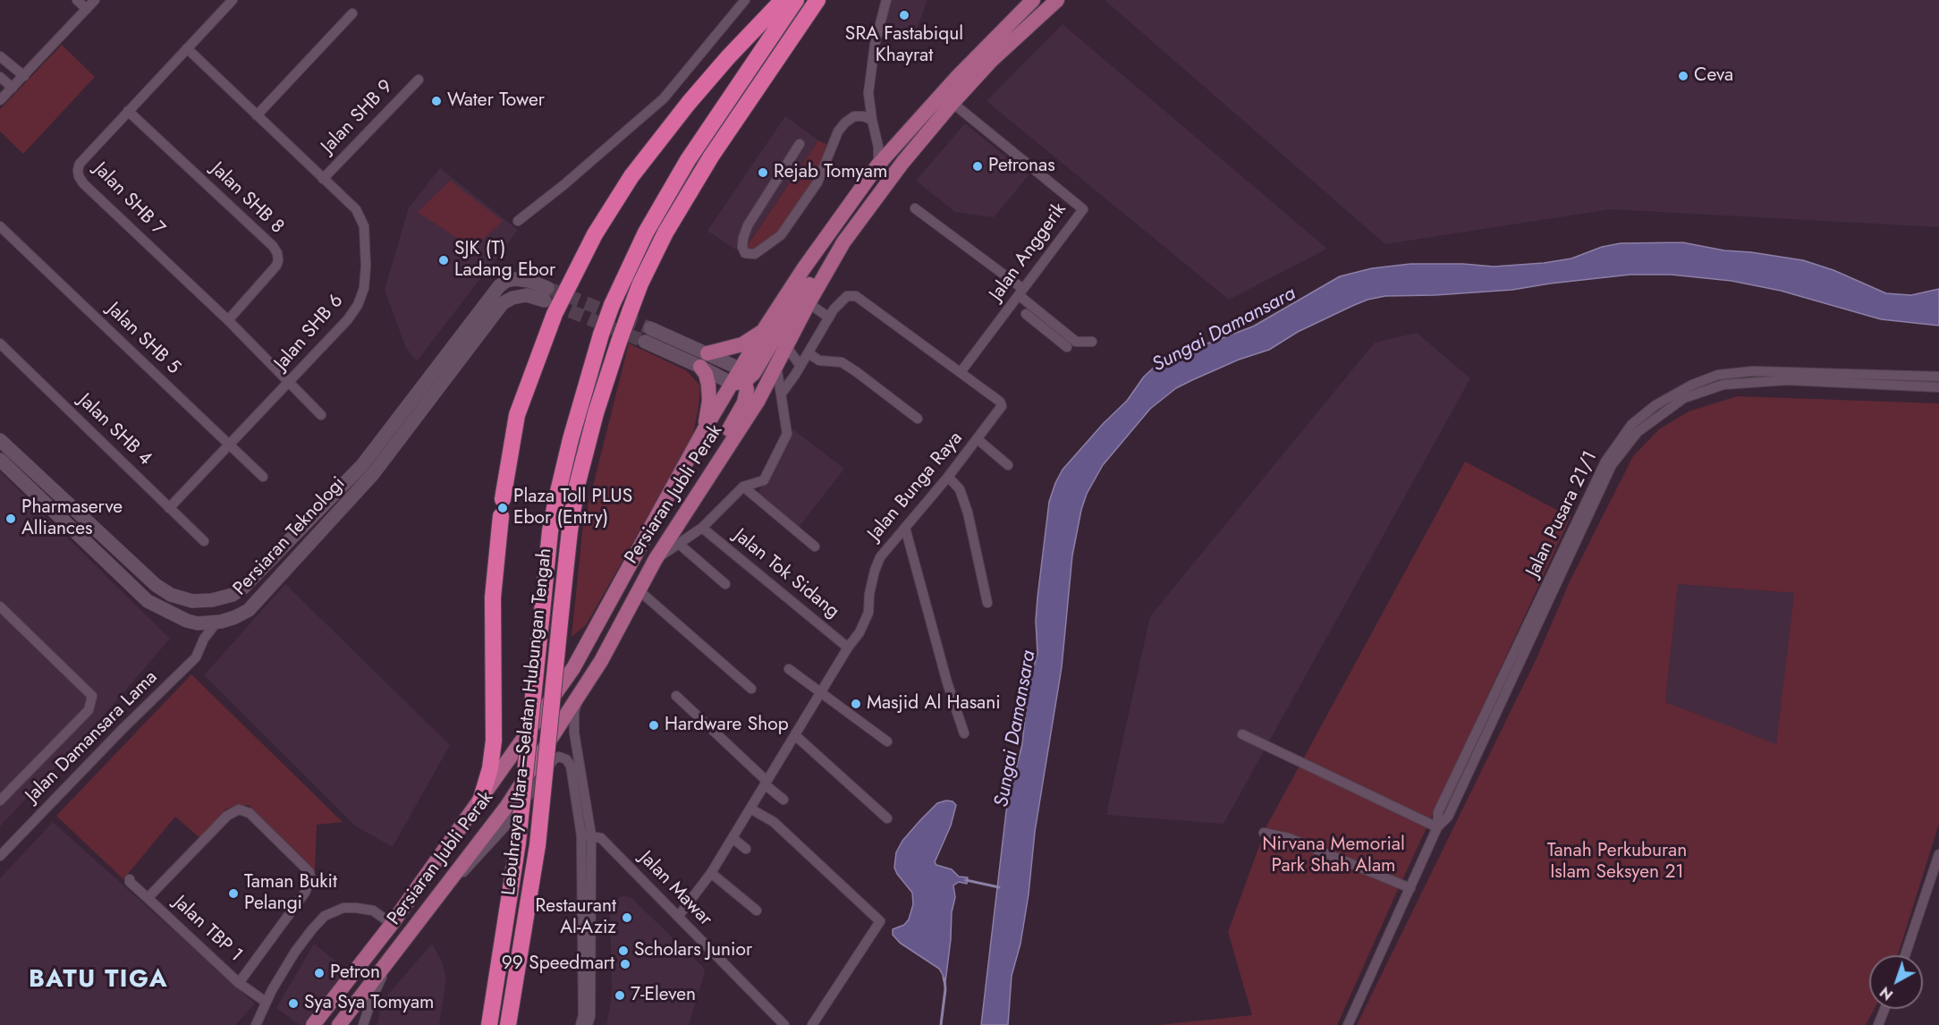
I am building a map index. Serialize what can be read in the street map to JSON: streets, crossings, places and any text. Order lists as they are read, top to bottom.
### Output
{
  "streets": {
    "highway": ["Lebuhraya Utara–Selatan Hubungan Tengah"],
    "main road": ["Persiaran Jubli Perak", "Persiaran Teknologi"],
    "street": [
      "Jalan SHB 9",
      "Jalan SHB 8",
      "Jalan SHB 7",
      "Jalan Anggerik",
      "Jalan SHB 6",
      "Jalan SHB 5",
      "Jalan SHB 4",
      "Jalan Bunga Raya",
      "Jalan Pusara 21/1",
      "Jalan Tok Sidang",
      "Jalan Damansara Lama",
      "Jalan Mawar",
      "Jalan TBP 1"
    ]
  },
  "crossings": [
    ["Jalan SHB 9", "Jalan SHB 6"],
    ["Jalan SHB 8", "Jalan SHB 7"],
    ["Jalan SHB 7", "Jalan SHB 6"],
    ["Jalan Anggerik", "Jalan Bunga Raya"],
    ["Jalan Anggerik", "Persiaran Jubli Perak"],
    ["Jalan SHB 6", "Jalan SHB 5"],
    ["Jalan SHB 6", "Jalan SHB 4"],
    ["Jalan Bunga Raya", "Jalan Tok Sidang"],
    ["Jalan Bunga Raya", "Jalan Mawar"],
    ["Persiaran Teknologi", "Jalan Damansara Lama"]
  ],
  "districts": ["BATU TIGA"],
  "water": ["Sungai Damansara"],
  "parks": ["Nirvana Memorial Park Shah Alam", "Tanah Perkuburan Islam Seksyen 21"],
  "places": [
    "SRA Fastabiqul Khayrat",
    "Ceva",
    "Water Tower",
    "Petronas",
    "Rejab Tomyam",
    "SJK (T) Ladang Ebor",
    "Plaza Toll PLUS Ebor (Entry)",
    "Pharmaserve Alliances",
    "Masjid Al Hasani",
    "Hardware Shop",
    "Taman Bukit Pelangi",
    "Restaurant Al-Aziz",
    "Scholars Junior",
    "99 Speedmart",
    "Petron",
    "7-Eleven",
    "Sya Sya Tomyam"
  ],
  "north": "bottom left"
}
